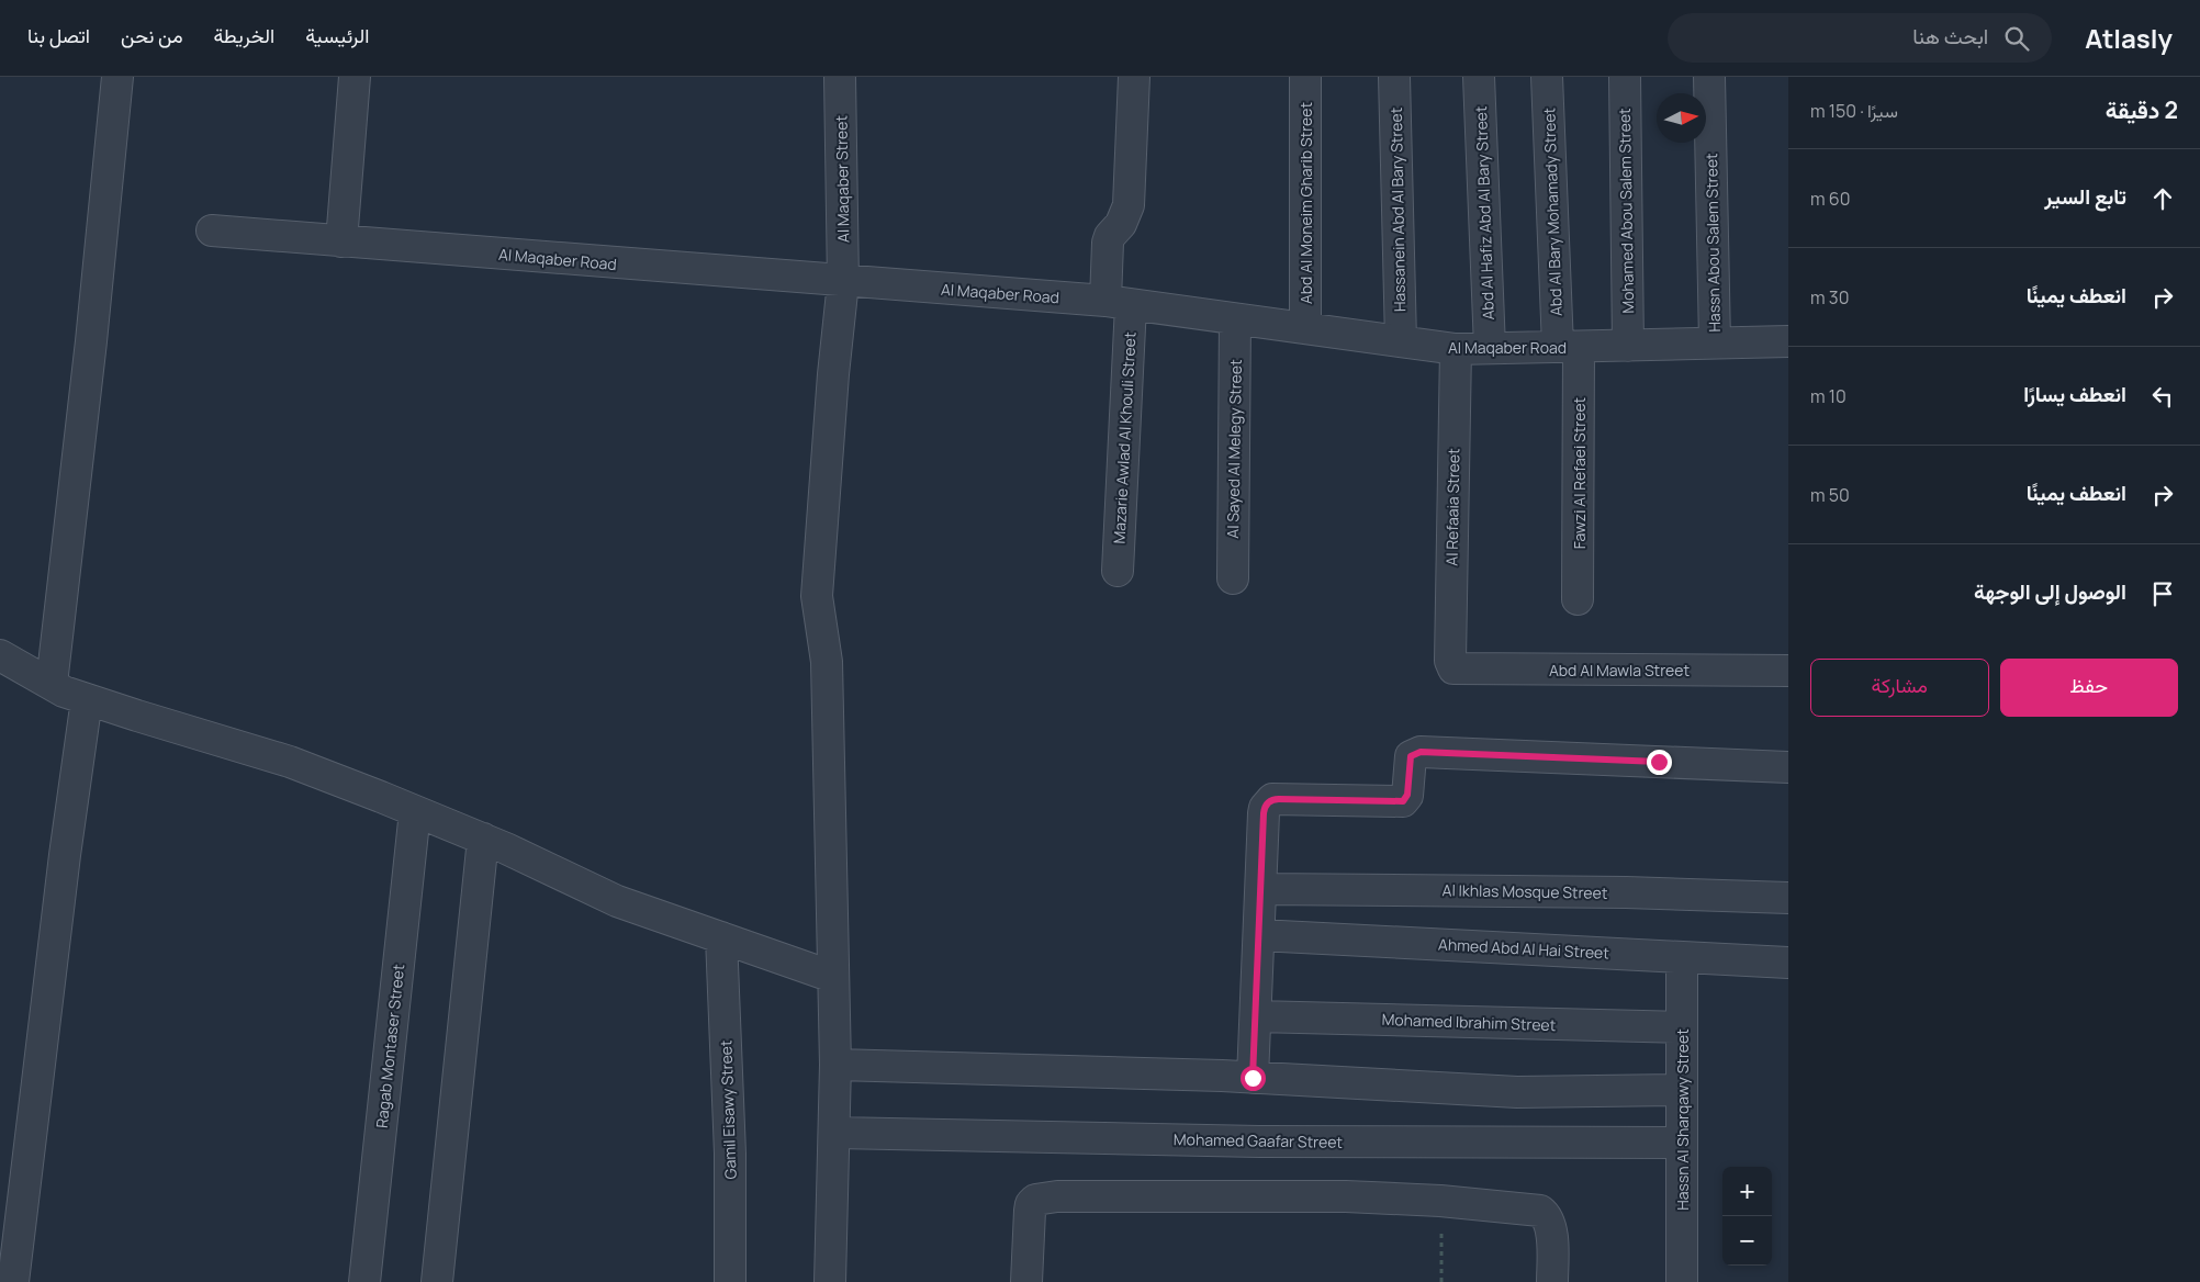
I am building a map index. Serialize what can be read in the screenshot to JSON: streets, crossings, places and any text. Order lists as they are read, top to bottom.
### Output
{
  "streets": {
    "street": [
      "Al Maqaber Street",
      "Abd Al Moneim Gharib Street",
      "Hassanein Abd Al Bary Street",
      "Mohamed Abou Salem Street",
      "Abd Al Bary Mohamady Street",
      "Abd Al Hafiz Abd Al Bary Street",
      "Hassn Abou Salem Street",
      "Al Maqaber Road",
      "Mazarie Awlad Al Khouli Street",
      "Al Sayed Al Melegy Street",
      "Fawzi Al Refaei Street",
      "Al Refaaia Street",
      "Abd Al Mawla Street",
      "Al Ikhlas Mosque Street",
      "Ahmed Abd Al Hai Street",
      "Mohamed Ibrahim Street",
      "Ragab Montaser Street",
      "Gamil Eisawy Street",
      "Hassn Al Sharqawy Street",
      "Mohamed Gaafar Street"
    ]
  },
  "crossings": [
    ["Al Maqaber Street", "Al Maqaber Road"],
    ["Al Maqaber Street", "Mohamed Gaafar Street"],
    ["Abd Al Moneim Gharib Street", "Al Maqaber Road"],
    ["Hassanein Abd Al Bary Street", "Al Maqaber Road"],
    ["Mohamed Abou Salem Street", "Al Maqaber Road"],
    ["Abd Al Bary Mohamady Street", "Al Maqaber Road"],
    ["Abd Al Bary Mohamady Street", "Fawzi Al Refaei Street"],
    ["Abd Al Hafiz Abd Al Bary Street", "Al Maqaber Road"],
    ["Hassn Abou Salem Street", "Al Maqaber Road"],
    ["Al Maqaber Road", "Mazarie Awlad Al Khouli Street"],
    ["Al Maqaber Road", "Al Sayed Al Melegy Street"],
    ["Al Maqaber Road", "Fawzi Al Refaei Street"],
    ["Al Maqaber Road", "Al Refaaia Street"],
    ["Al Refaaia Street", "Abd Al Mawla Street"],
    ["Ahmed Abd Al Hai Street", "Hassn Al Sharqawy Street"],
    ["Mohamed Ibrahim Street", "Hassn Al Sharqawy Street"],
    ["Hassn Al Sharqawy Street", "Mohamed Gaafar Street"]
  ],
  "north": "right",
  "page": {
    "header": "Atlasly",
    "search": "ابحث هنا",
    "nav": [
      "الرئيسية",
      "الخريطة",
      "من نحن",
      "اتصل بنا"
    ],
    "heading": ["2 دقيقة", "سيرًا · 150 m"],
    "list": [
      ["تابع السير", "60 m"],
      ["انعطف يمينًا", "30 m"],
      ["انعطف يسارًا", "10 m"],
      ["انعطف يمينًا", "50 m"],
      "الوصول إلى الوجهة"
    ],
    "buttons": ["حفظ", "مشاركة"],
    "map_buttons": ["+", "−"]
  }
}
